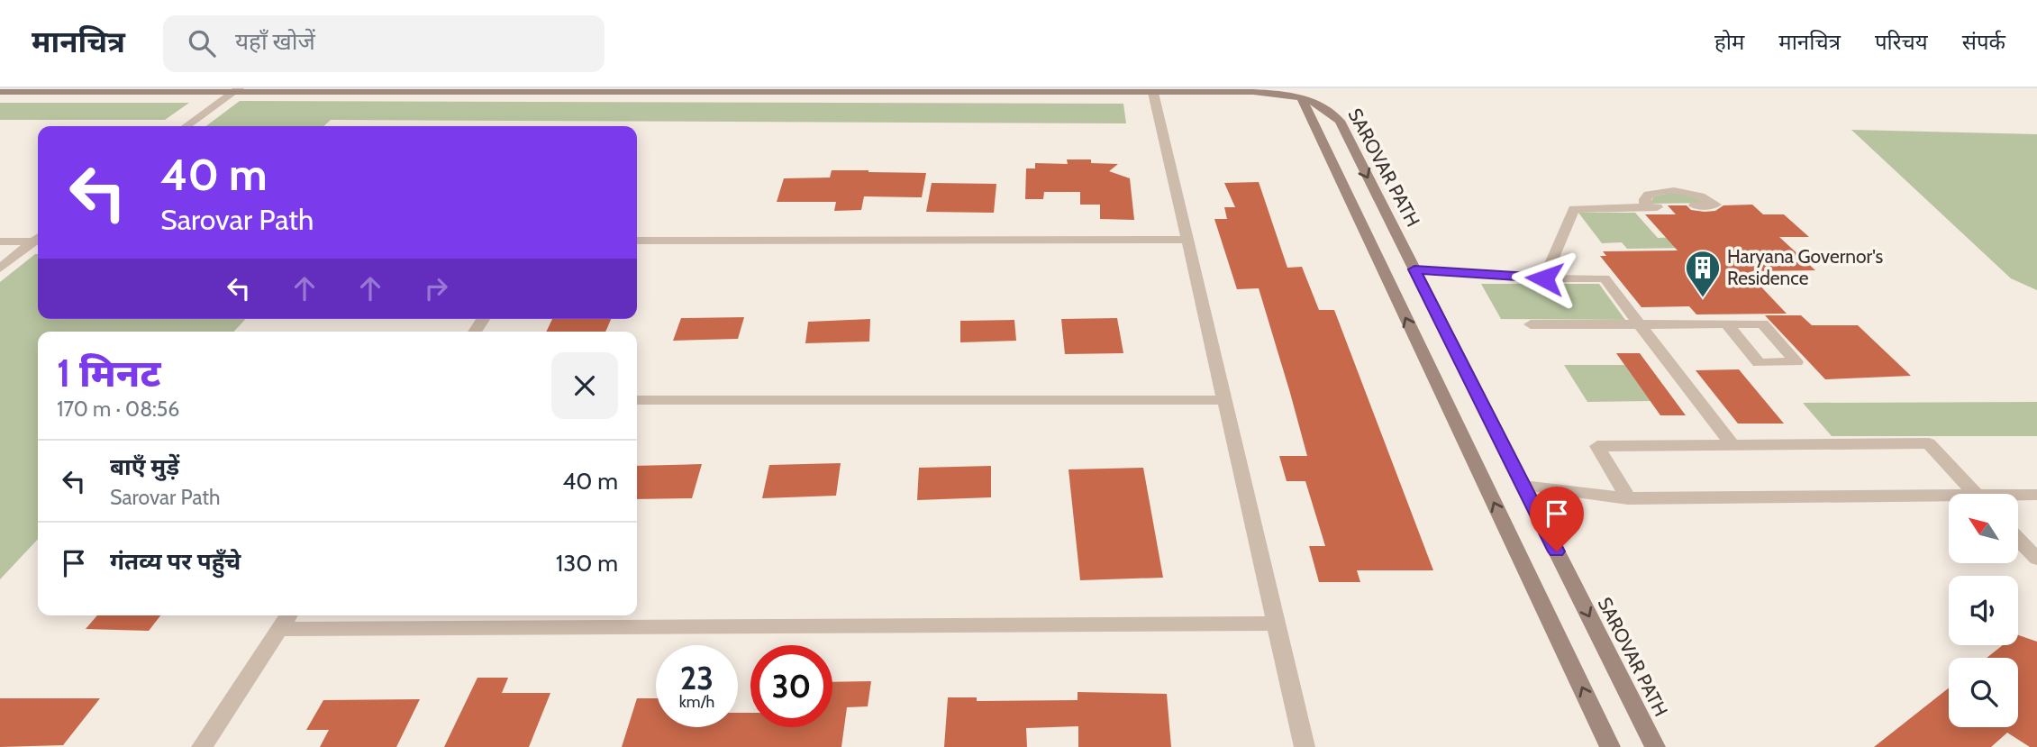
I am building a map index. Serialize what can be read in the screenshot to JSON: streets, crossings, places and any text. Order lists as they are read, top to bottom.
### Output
{
  "streets": {
    "main road": ["SAROVAR PATH"]
  },
  "places": {
    "building": ["Haryana Governor's Residence"]
  },
  "north": "top left",
  "page": {
    "header": "मानचित्र",
    "search": "यहाँ खोजें",
    "nav": [
      "होम",
      "मानचित्र",
      "परिचय",
      "संपर्क"
    ],
    "turn": ["40 m", "Sarovar Path"],
    "heading": ["1 मिनट", "170 m · 08:56"],
    "list": [
      {
        "name": "बाएँ मुड़ें",
        "note": "Sarovar Path",
        "value": "40 m"
      },
      {
        "name": "गंतव्य पर पहुँचे",
        "value": "130 m"
      }
    ],
    "speed": "23 km/h",
    "limit": "30"
  }
}
